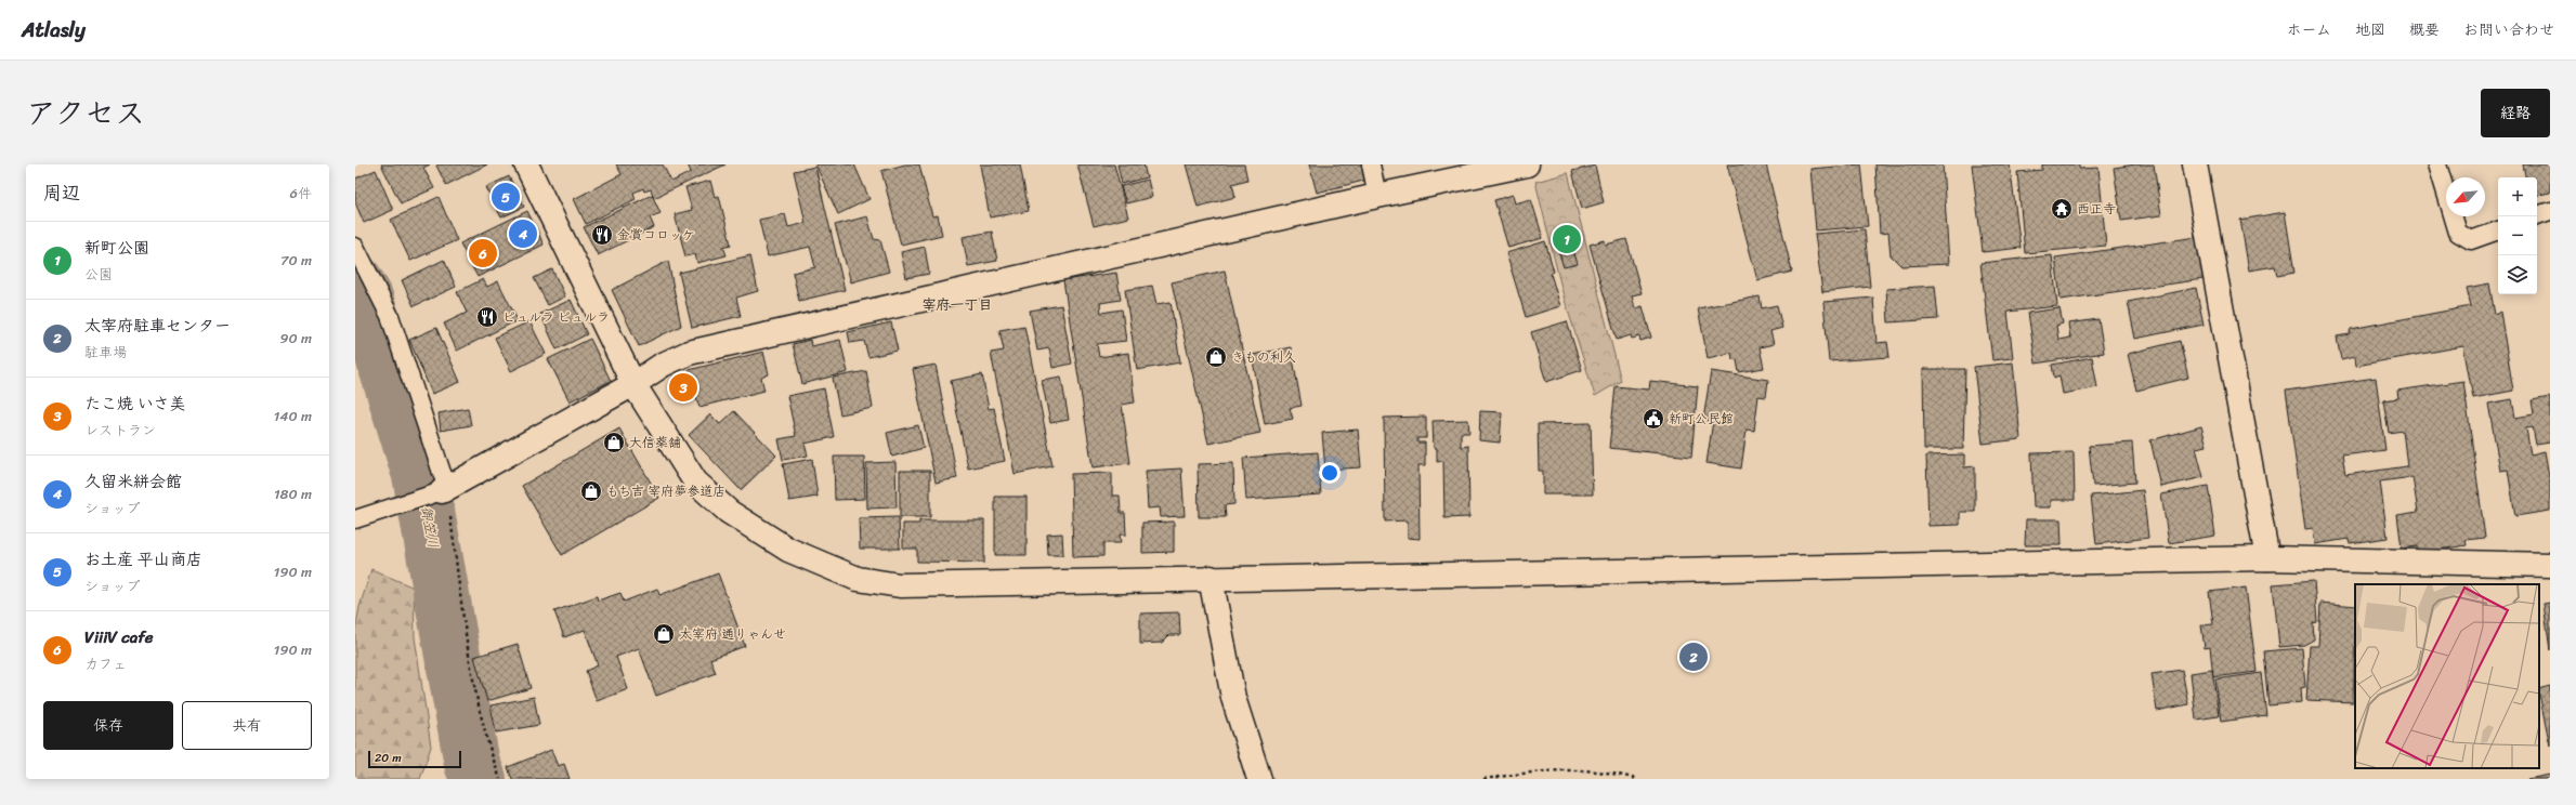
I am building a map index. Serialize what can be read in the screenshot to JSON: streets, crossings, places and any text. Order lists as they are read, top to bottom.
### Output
{
  "districts": ["宰府一丁目"],
  "water": ["御笠川"],
  "places": {
    "temple": ["西正寺"],
    "restaurant": ["金賞コロッケ", "ピュルラ ピュルラ"],
    "shop": [
      "きもの利久",
      "大信薬舗",
      "もち吉 宰府夢参道店",
      "太宰府 通りゃんせ"
    ],
    "public building": ["新町公民館"]
  },
  "scale_bar": "20 m",
  "north": "bottom left",
  "page": {
    "header": "Atlasly",
    "nav": [
      "ホーム",
      "地図",
      "概要",
      "お問い合わせ"
    ],
    "title": "アクセス",
    "buttons": [
      "経路",
      ["保存", "共有"]
    ],
    "heading": ["周辺", "6件"],
    "map_buttons": ["+", "−"],
    "pins": [
      "5",
      "4",
      "1",
      "6",
      "3",
      "2"
    ],
    "list": [
      {
        "mark": "1",
        "name": "新町公園",
        "note": "公園",
        "value": "70 m"
      },
      {
        "mark": "2",
        "name": "太宰府駐車センター",
        "note": "駐車場",
        "value": "90 m"
      },
      {
        "mark": "3",
        "name": "たこ焼 いさ美",
        "note": "レストラン",
        "value": "140 m"
      },
      {
        "mark": "4",
        "name": "久留米絣会館",
        "note": "ショップ",
        "value": "180 m"
      },
      {
        "mark": "5",
        "name": "お土産 平山商店",
        "note": "ショップ",
        "value": "190 m"
      },
      {
        "mark": "6",
        "name": "ViiiV cafe",
        "note": "カフェ",
        "value": "190 m"
      }
    ],
    "scale": "20 m"
  }
}
